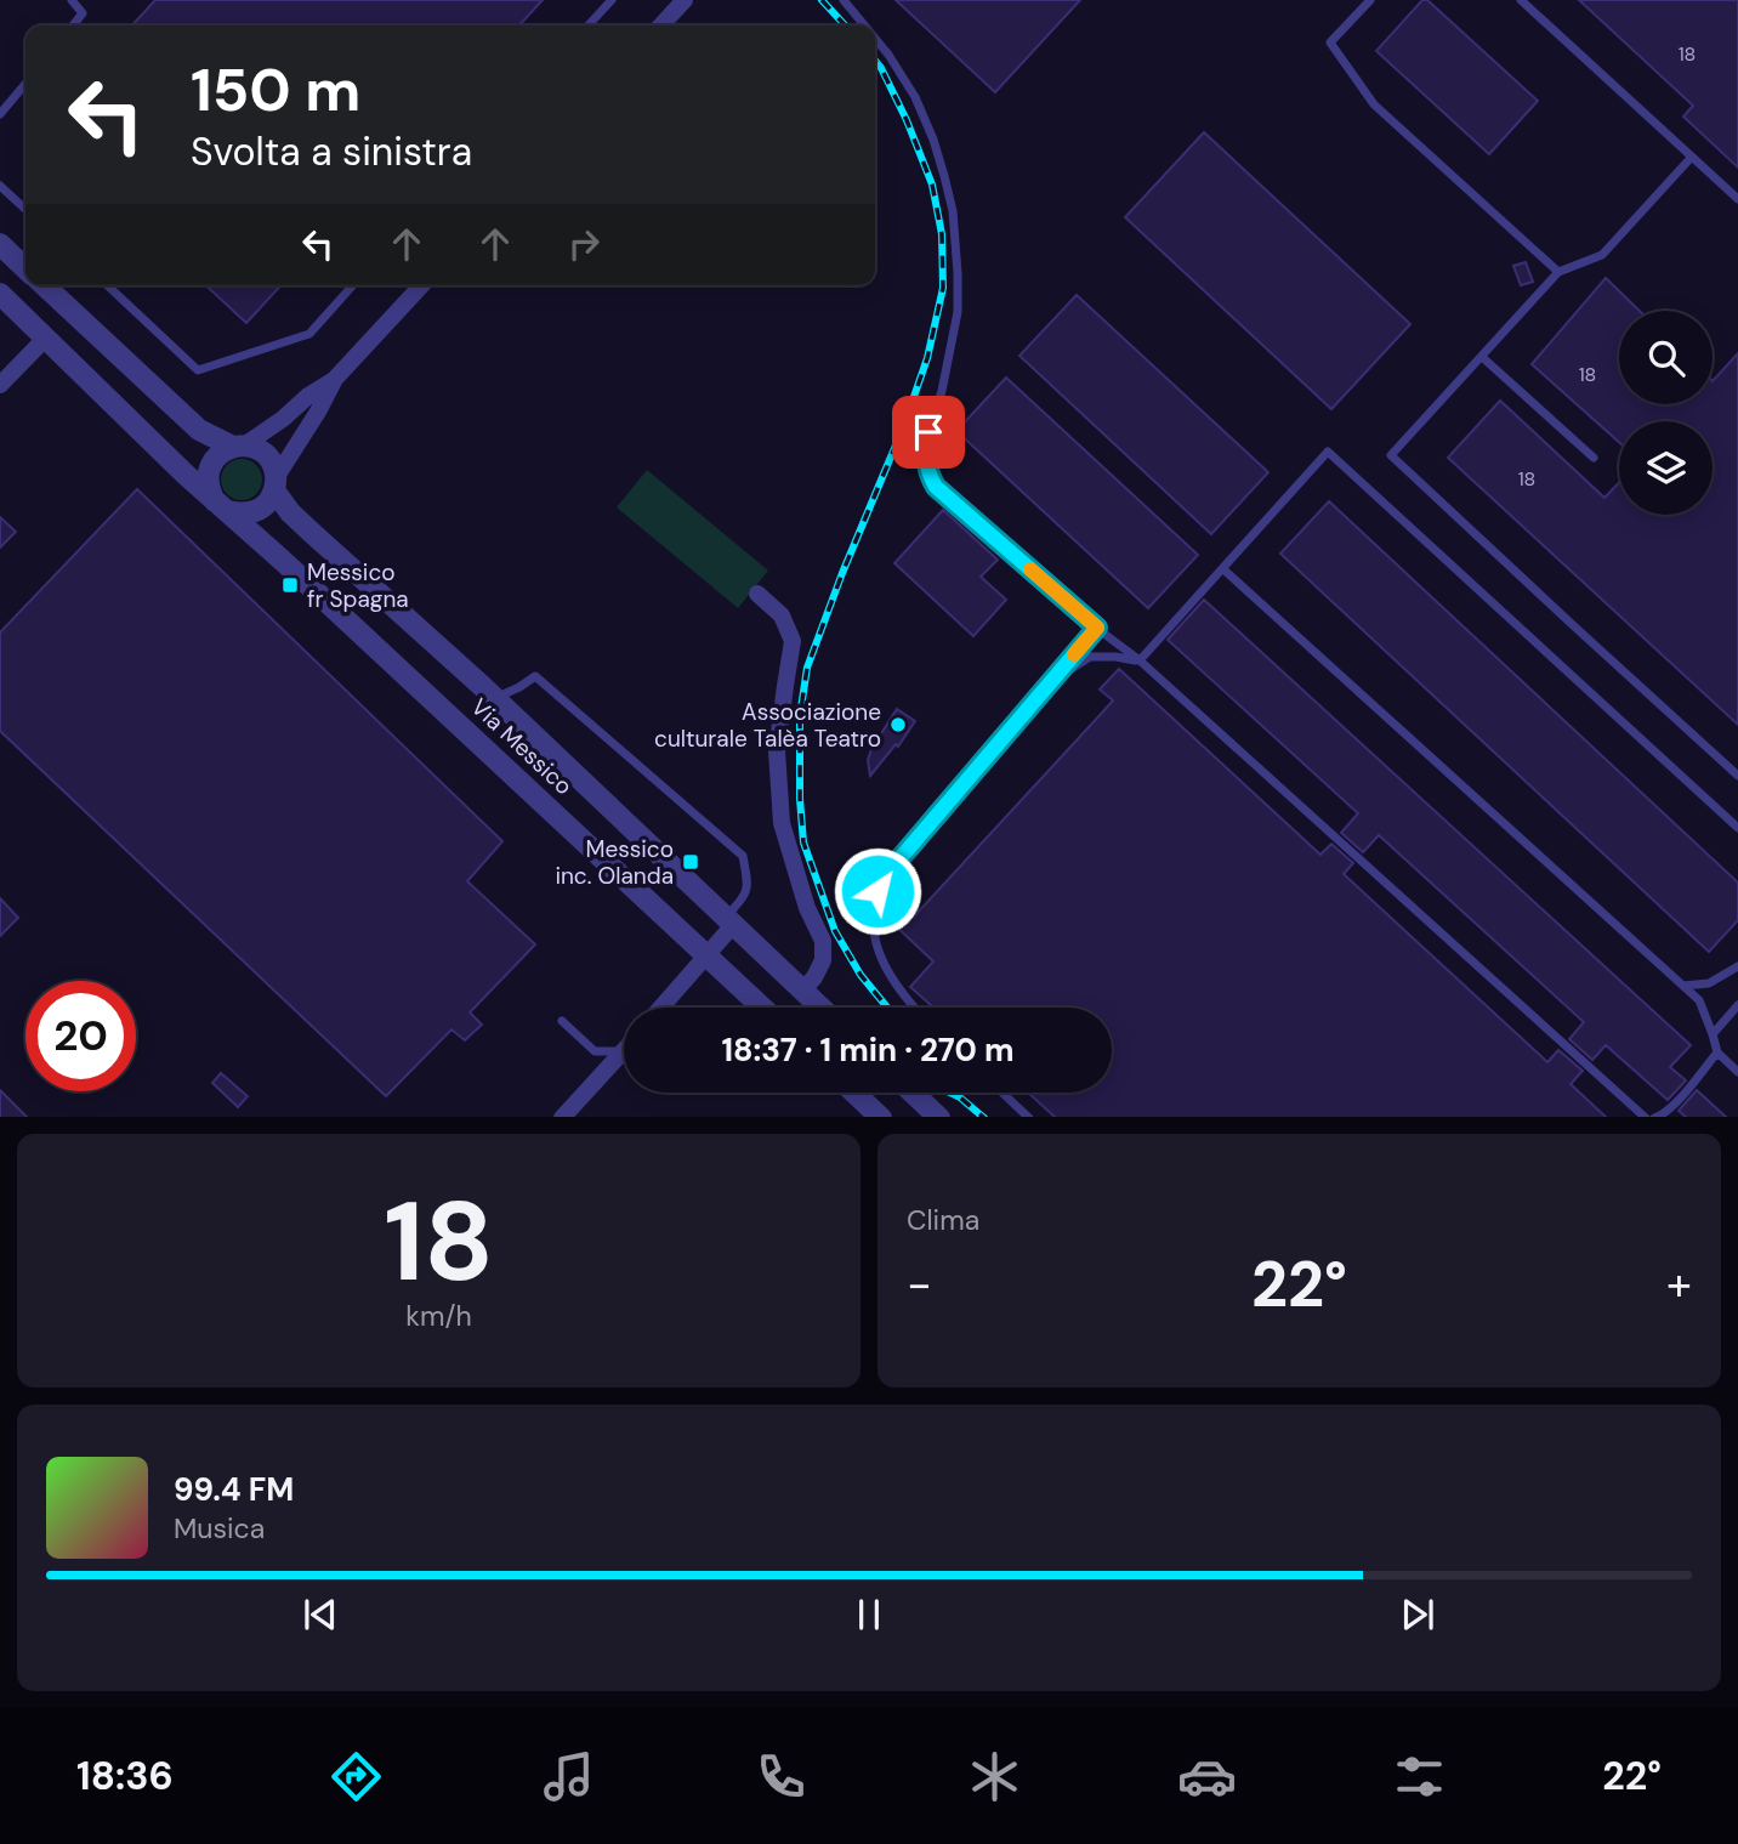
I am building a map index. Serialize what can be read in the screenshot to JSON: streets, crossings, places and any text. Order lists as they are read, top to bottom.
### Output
{
  "streets": {
    "street": ["Via Messico"]
  },
  "places": {
    "transit": ["Messico fr Spagna", "Messico inc. Olanda"],
    "other": ["Associazione culturale Talèa Teatro"]
  },
  "house_numbers": ["18", "18", "18"],
  "page": {
    "turn": ["150 m", "Svolta a sinistra"],
    "limit": "20",
    "trip": "18:37 · 1 min · 270 m",
    "tile": [
      ["18", "km/h"],
      "Clima"
    ],
    "heat": ["−", "22°", "+"],
    "song": ["99.4 FM", "Musica"],
    "tabs": ["18:36", "22°"]
  }
}
